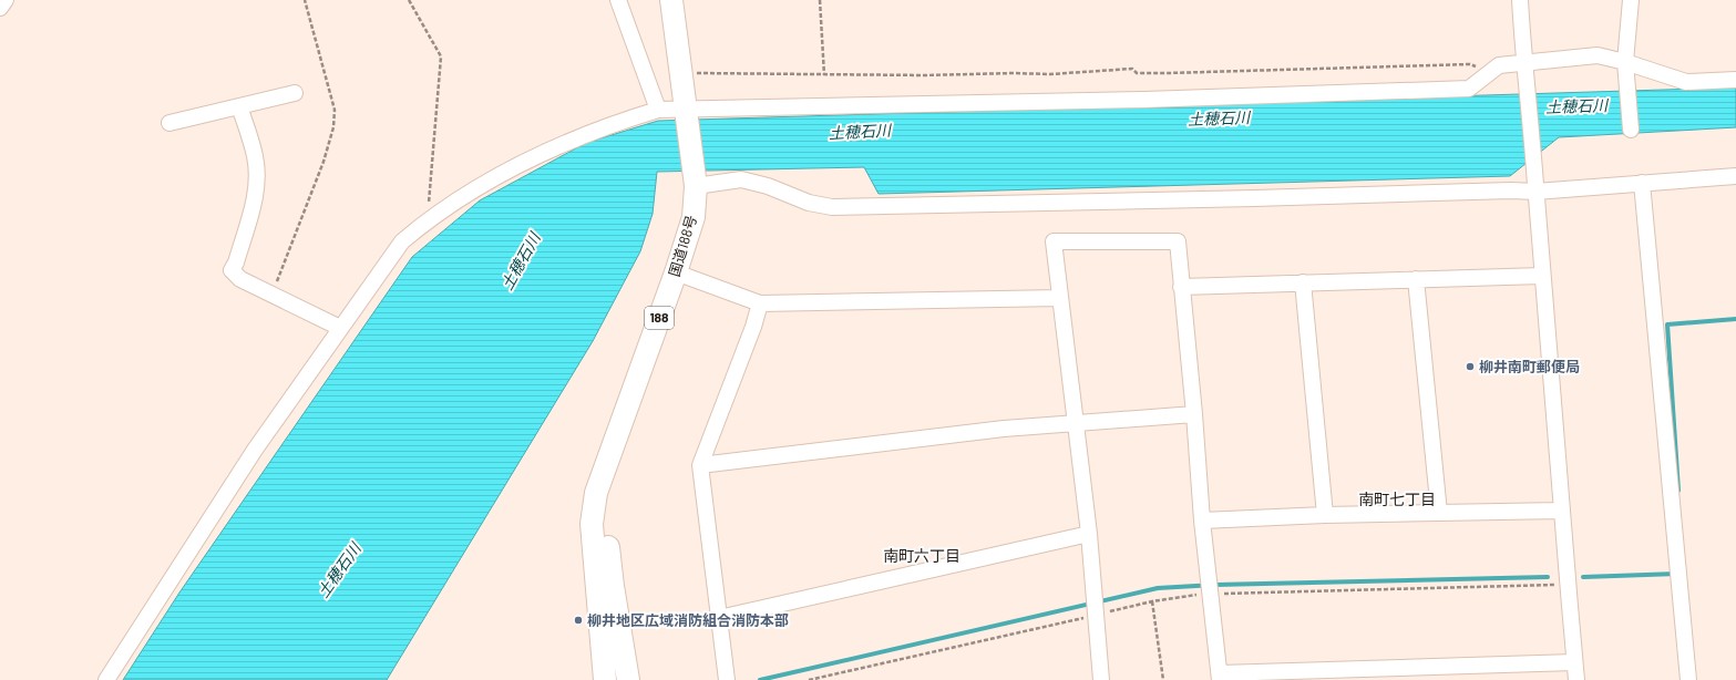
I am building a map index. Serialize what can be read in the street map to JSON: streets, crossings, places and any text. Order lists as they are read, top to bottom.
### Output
{
  "streets": {
    "highway": ["国道188号", "188"]
  },
  "districts": ["南町七丁目", "南町六丁目"],
  "water": ["土穂石川"],
  "places": ["柳井南町郵便局", "柳井地区広域消防組合消防本部"]
}
